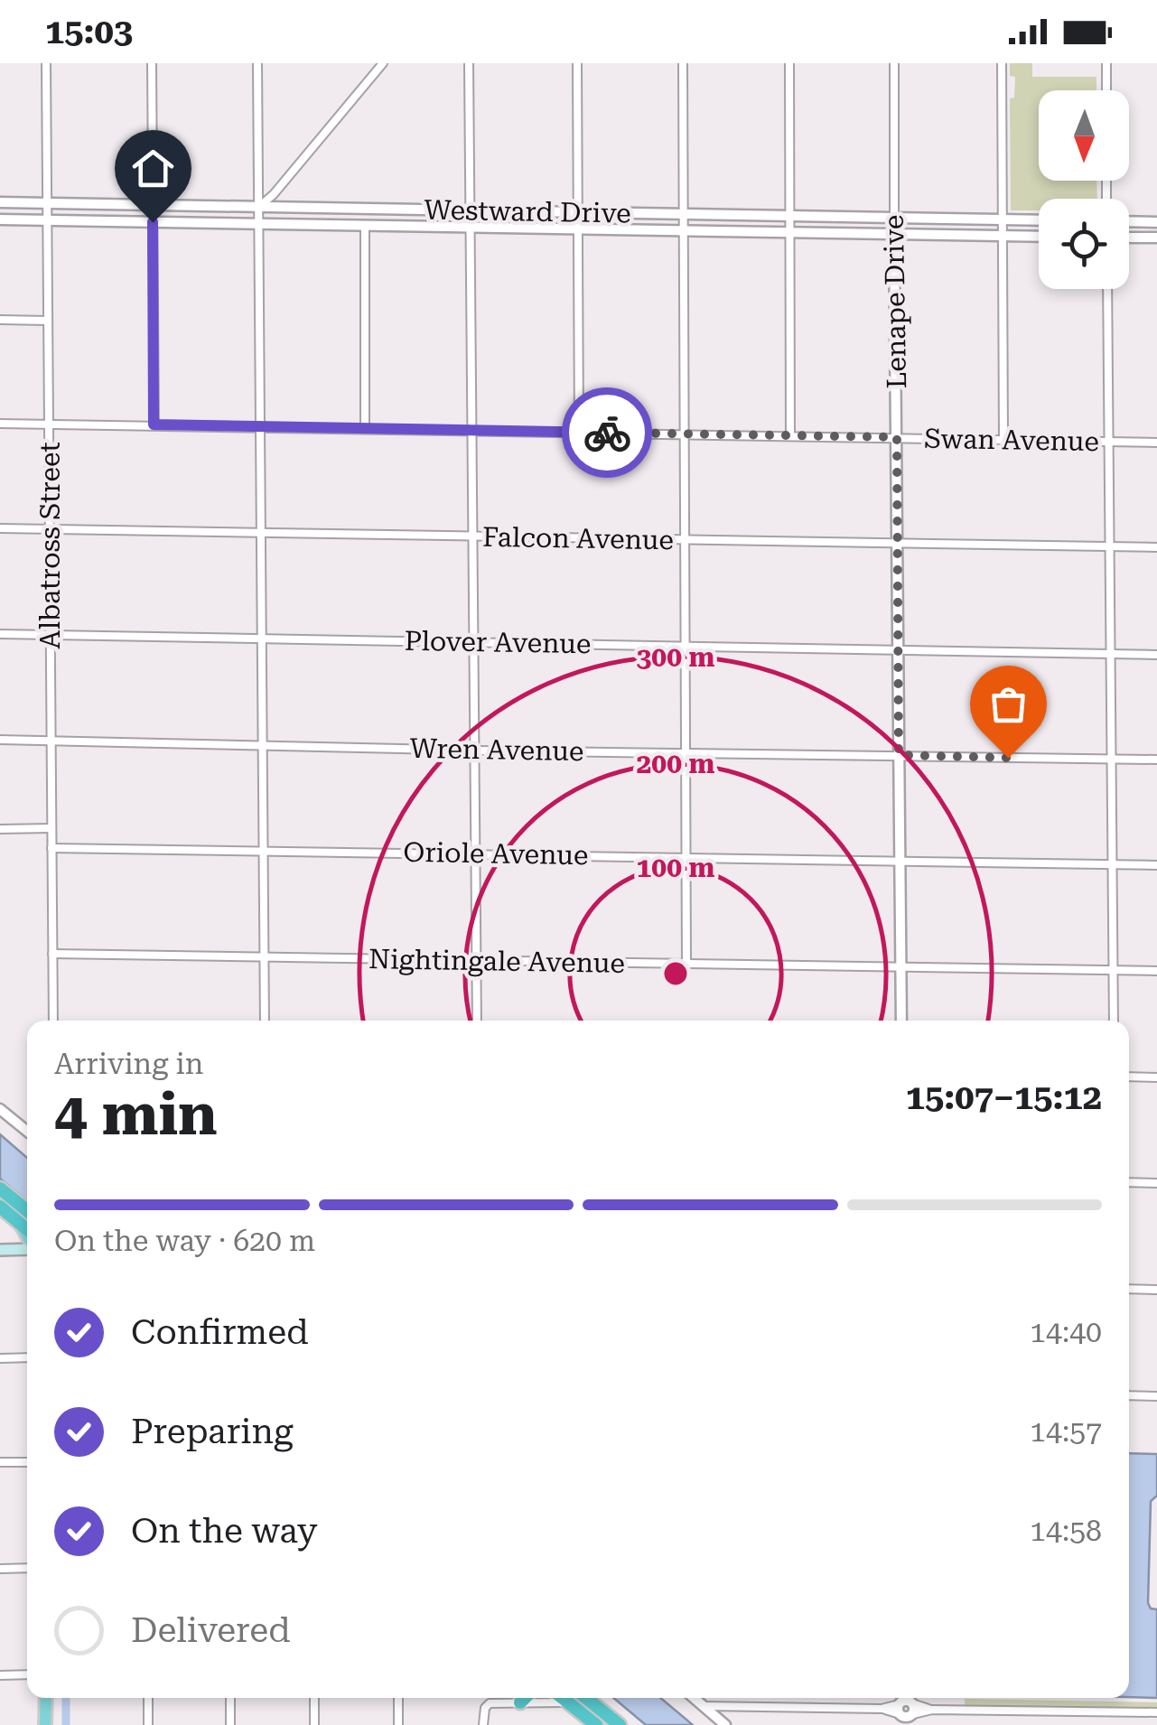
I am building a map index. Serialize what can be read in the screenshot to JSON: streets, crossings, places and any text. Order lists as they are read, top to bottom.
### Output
{
  "streets": {
    "street": [
      "Westward Drive",
      "Lenape Drive",
      "Swan Avenue",
      "Falcon Avenue",
      "Albatross Street",
      "Plover Avenue",
      "Wren Avenue",
      "Oriole Avenue",
      "Nightingale Avenue"
    ]
  },
  "crossings": [
    ["Westward Drive", "Lenape Drive"],
    ["Westward Drive", "Albatross Street"],
    ["Lenape Drive", "Swan Avenue"],
    ["Lenape Drive", "Falcon Avenue"],
    ["Lenape Drive", "Plover Avenue"],
    ["Lenape Drive", "Wren Avenue"],
    ["Lenape Drive", "Oriole Avenue"],
    ["Lenape Drive", "Nightingale Avenue"],
    ["Swan Avenue", "Albatross Street"],
    ["Falcon Avenue", "Albatross Street"],
    ["Albatross Street", "Plover Avenue"],
    ["Albatross Street", "Wren Avenue"],
    ["Albatross Street", "Oriole Avenue"],
    ["Albatross Street", "Nightingale Avenue"]
  ],
  "north": "bottom",
  "page": {
    "status": "15:03",
    "heading": ["4 min", "Arriving in", "15:07–15:12"],
    "bar": "On the way · 620 m",
    "list": [
      ["Confirmed", "14:40"],
      ["Preparing", "14:57"],
      ["On the way", "14:58"],
      "Delivered"
    ]
  },
  "rings": ["300 m", "200 m", "100 m"]
}
